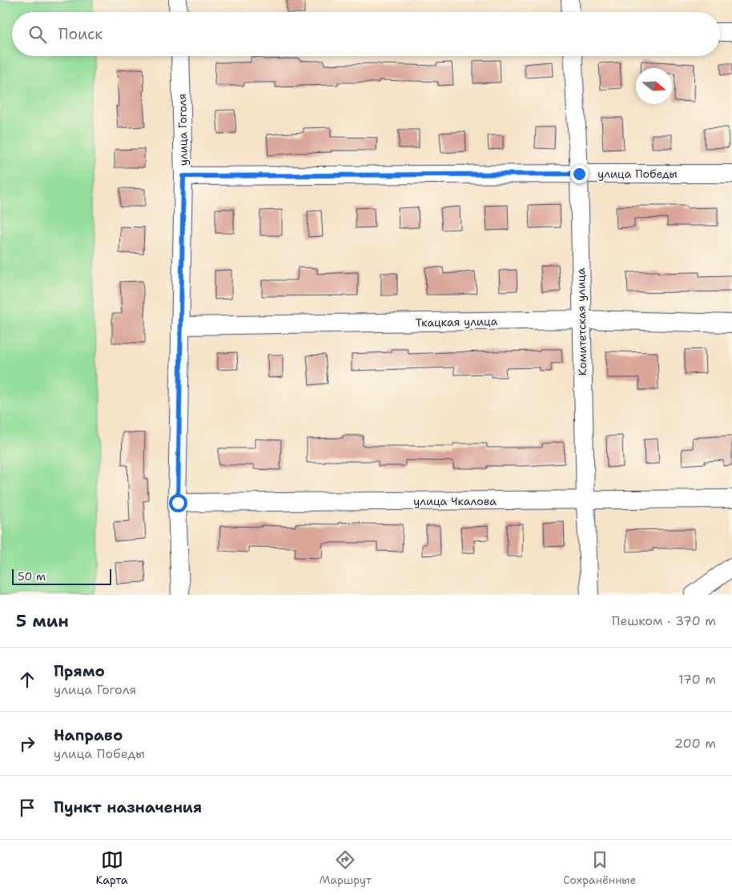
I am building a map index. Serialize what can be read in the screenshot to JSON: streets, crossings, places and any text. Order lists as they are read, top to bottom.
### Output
{
  "streets": {
    "street": [
      "улица Гоголя",
      "улица Победы",
      "Ткацкая улица",
      "Комитетская улица",
      "улица Чкалова"
    ]
  },
  "crossings": [
    ["улица Гоголя", "улица Победы"],
    ["улица Гоголя", "Ткацкая улица"],
    ["улица Гоголя", "улица Чкалова"],
    ["улица Победы", "Комитетская улица"],
    ["Ткацкая улица", "Комитетская улица"],
    ["Комитетская улица", "улица Чкалова"]
  ],
  "scale_bar": "50 m",
  "north": "right",
  "page": {
    "search": "Поиск",
    "scale": "50 m",
    "heading": ["5 мин", "Пешком · 370 m"],
    "list": [
      ["Прямо", "улица Гоголя", "170 m"],
      ["Направо", "улица Победы", "200 m"],
      "Пункт назначения"
    ],
    "nav": ["Карта", "Маршрут", "Сохранённые"]
  }
}
